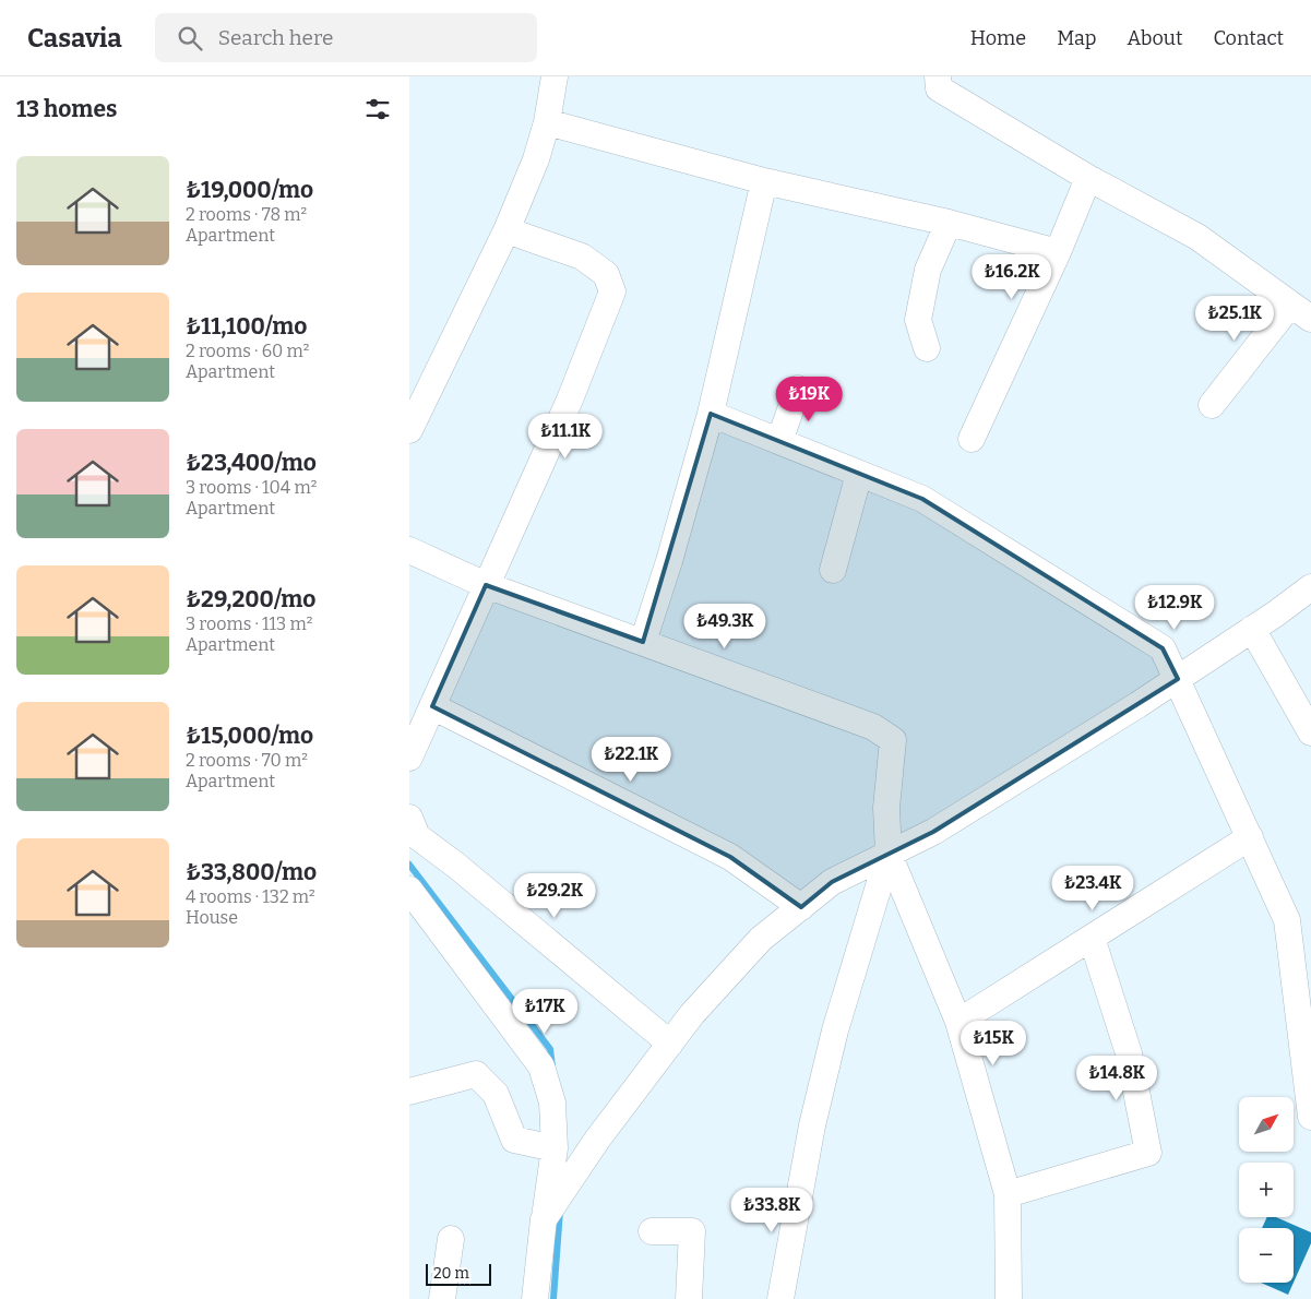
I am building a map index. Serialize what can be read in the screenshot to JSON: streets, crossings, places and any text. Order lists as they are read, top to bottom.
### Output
{
  "scale_bar": "20 m",
  "north": "top right",
  "page": {
    "header": "Casavia",
    "search": "Search here",
    "nav": [
      "Home",
      "Map",
      "About",
      "Contact"
    ],
    "heading": "13 homes",
    "list": [
      {
        "name": "₺19,000/mo",
        "note": "2 rooms · 78 m² · Apartment"
      },
      {
        "name": "₺11,100/mo",
        "note": "2 rooms · 60 m² · Apartment"
      },
      {
        "name": "₺23,400/mo",
        "note": "3 rooms · 104 m² · Apartment"
      },
      {
        "name": "₺29,200/mo",
        "note": "3 rooms · 113 m² · Apartment"
      },
      {
        "name": "₺15,000/mo",
        "note": "2 rooms · 70 m² · Apartment"
      },
      {
        "name": "₺33,800/mo",
        "note": "4 rooms · 132 m² · House"
      }
    ],
    "price": [
      "₺16.2K",
      "₺25.1K",
      "₺19K",
      "₺11.1K",
      "₺12.9K",
      "₺49.3K",
      "₺22.1K",
      "₺23.4K",
      "₺29.2K",
      "₺17K",
      "₺15K",
      "₺14.8K",
      "₺33.8K"
    ],
    "map_buttons": ["+", "−"],
    "scale": "20 m"
  }
}
